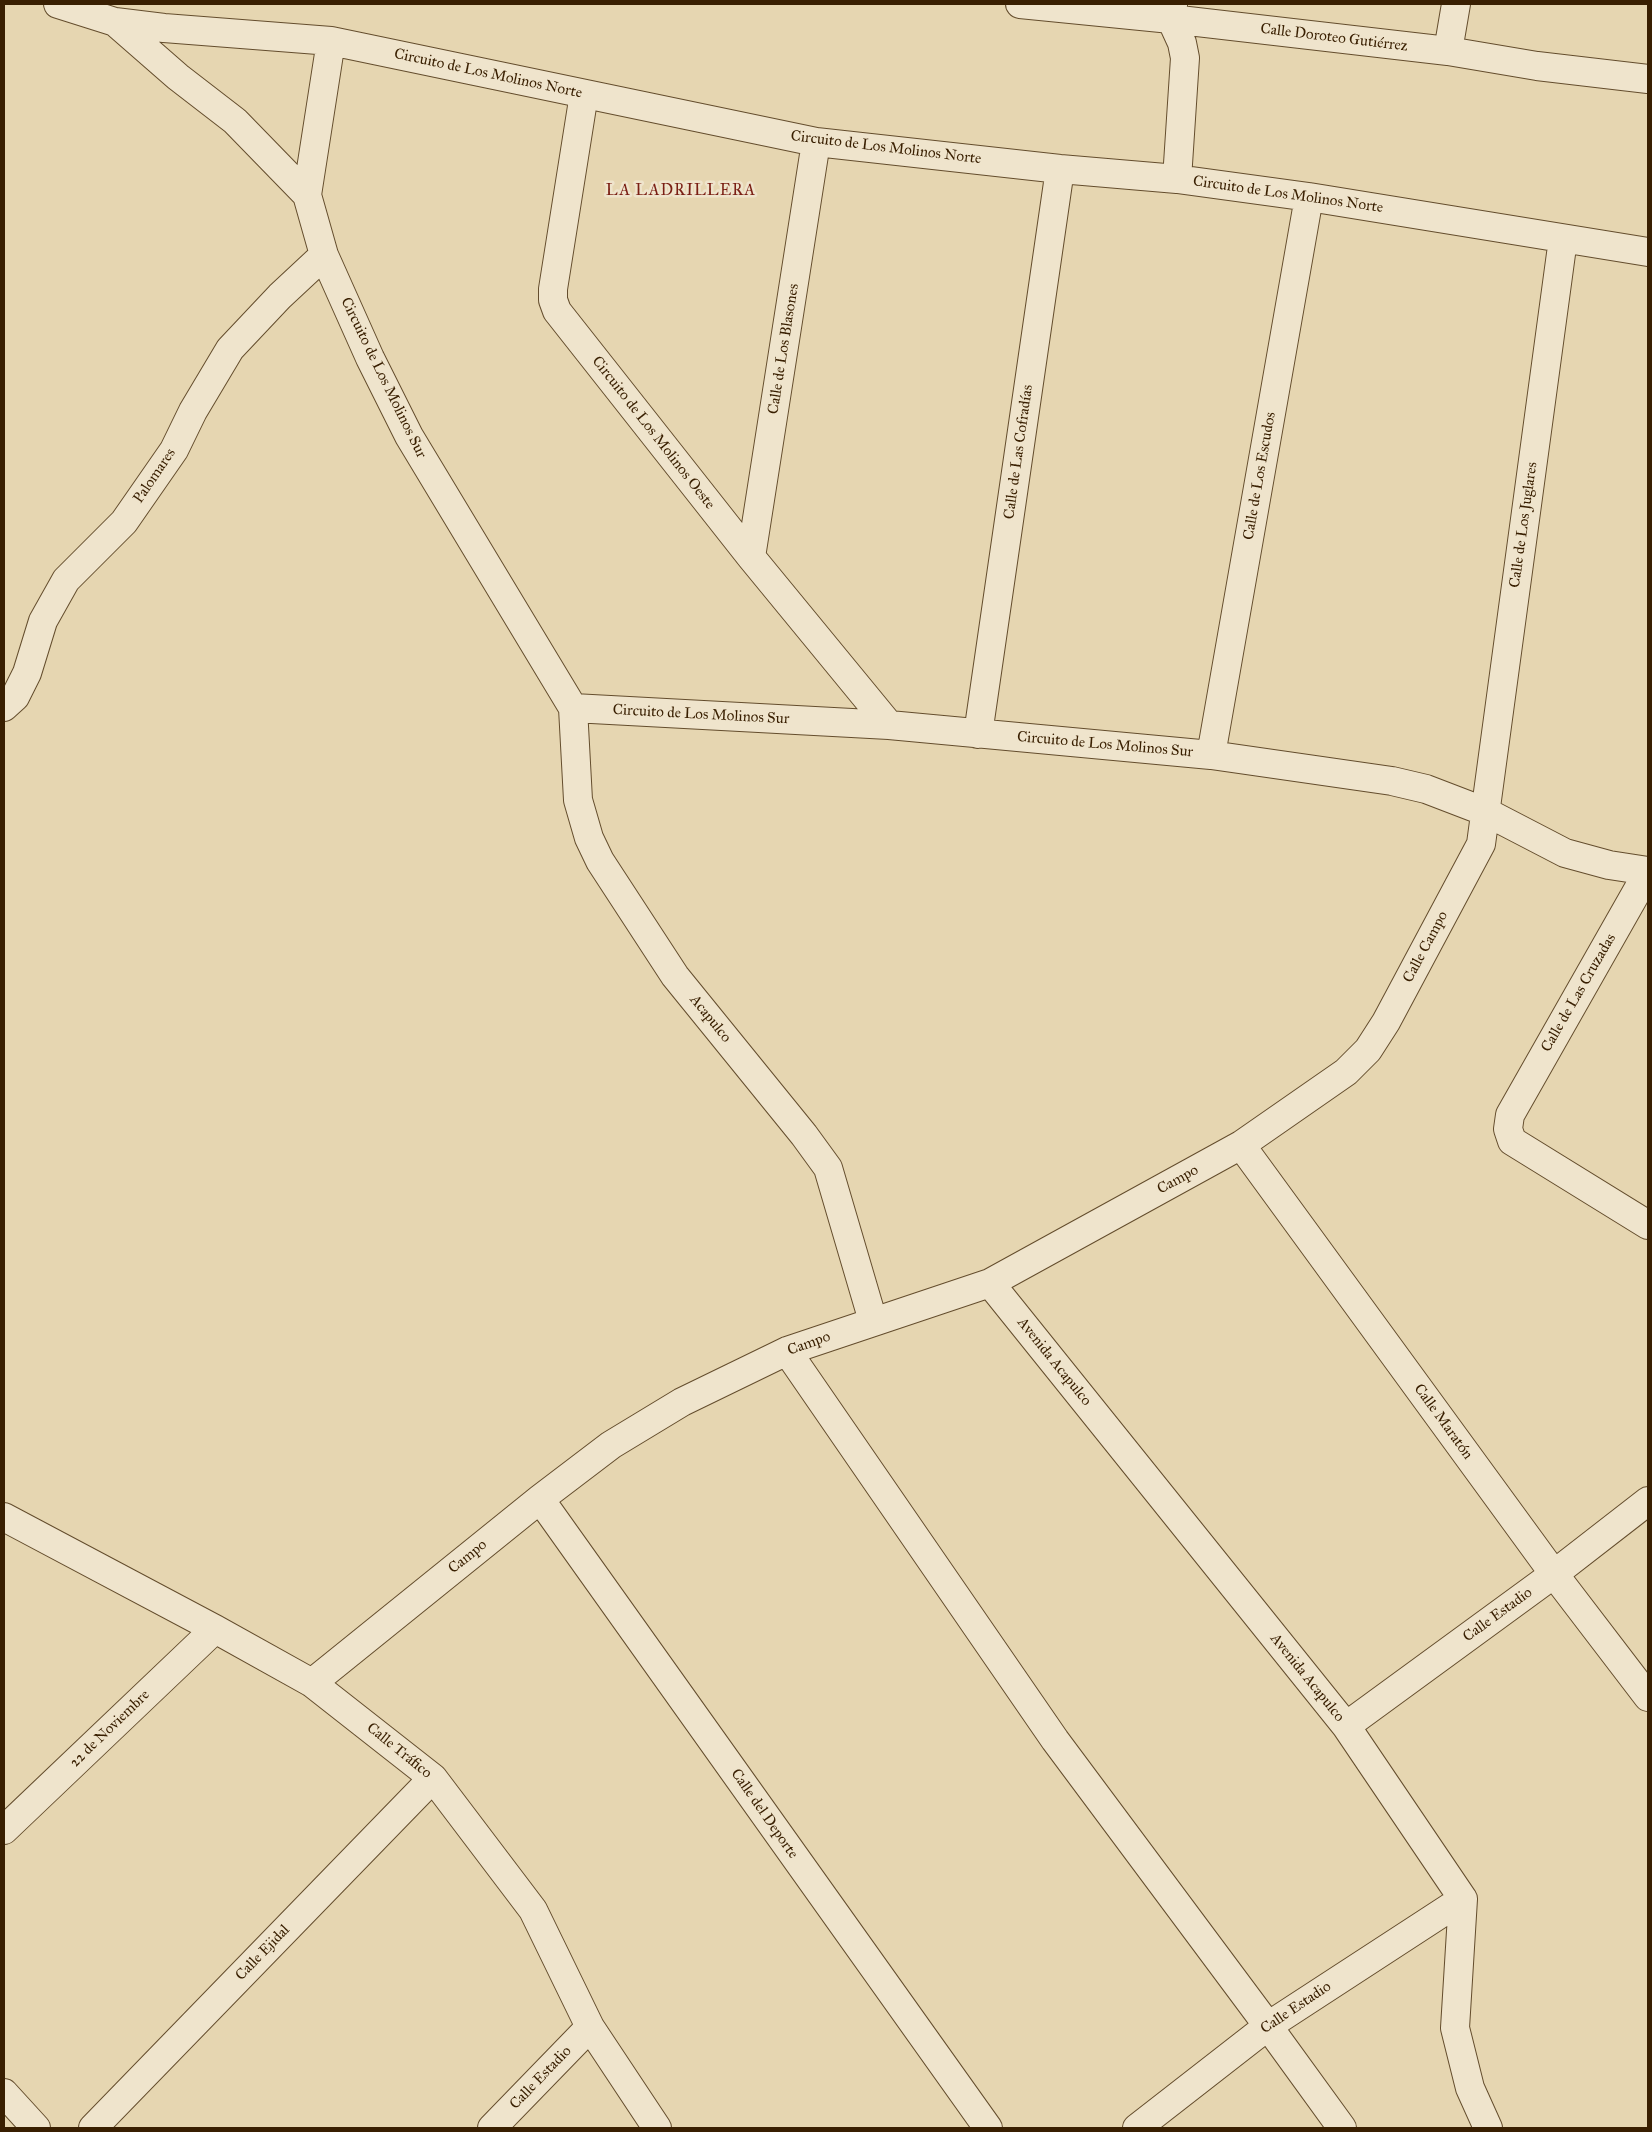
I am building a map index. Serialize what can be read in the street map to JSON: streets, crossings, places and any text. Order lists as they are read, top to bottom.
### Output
{
  "streets": {
    "street": [
      "Calle Doroteo Gutiérrez",
      "Circuito de Los Molinos Norte",
      "Calle de Los Blasones",
      "Circuito de Los Molinos Sur",
      "Circuito de Los Molinos Oeste",
      "Calle de Las Cofradías",
      "Palomares",
      "Calle de Los Escudos",
      "Calle de Los Juglares",
      "Calle Campo",
      "Calle de Las Cruzadas",
      "Acapulco",
      "Campo",
      "Avenida Acapulco",
      "Calle Maratón",
      "Calle Estadio",
      "22 de Noviembre",
      "Calle Tráfico",
      "Calle del Deporte",
      "Calle Ejidal"
    ]
  },
  "crossings": [
    ["Circuito de Los Molinos Norte", "Calle de Los Blasones"],
    ["Circuito de Los Molinos Norte", "Circuito de Los Molinos Sur"],
    ["Circuito de Los Molinos Norte", "Circuito de Los Molinos Oeste"],
    ["Circuito de Los Molinos Norte", "Calle de Las Cofradías"],
    ["Circuito de Los Molinos Norte", "Calle de Los Escudos"],
    ["Circuito de Los Molinos Norte", "Calle de Los Juglares"],
    ["Calle de Los Blasones", "Circuito de Los Molinos Oeste"],
    ["Circuito de Los Molinos Sur", "Circuito de Los Molinos Oeste"],
    ["Circuito de Los Molinos Sur", "Calle de Las Cofradías"],
    ["Circuito de Los Molinos Sur", "Palomares"],
    ["Circuito de Los Molinos Sur", "Calle de Los Escudos"],
    ["Circuito de Los Molinos Sur", "Calle de Los Juglares"],
    ["Circuito de Los Molinos Sur", "Calle Campo"],
    ["Circuito de Los Molinos Sur", "Calle de Las Cruzadas"],
    ["Circuito de Los Molinos Sur", "Acapulco"],
    ["Calle de Los Juglares", "Calle Campo"],
    ["Calle Campo", "Campo"],
    ["Acapulco", "Campo"],
    ["Campo", "Avenida Acapulco"],
    ["Campo", "Calle Maratón"],
    ["Campo", "Calle Tráfico"],
    ["Campo", "Calle del Deporte"],
    ["Avenida Acapulco", "Calle Estadio"],
    ["Calle Maratón", "Calle Estadio"],
    ["Calle Estadio", "Calle Tráfico"],
    ["22 de Noviembre", "Calle Tráfico"],
    ["Calle Tráfico", "Calle Ejidal"]
  ],
  "districts": ["LA LADRILLERA"]
}
